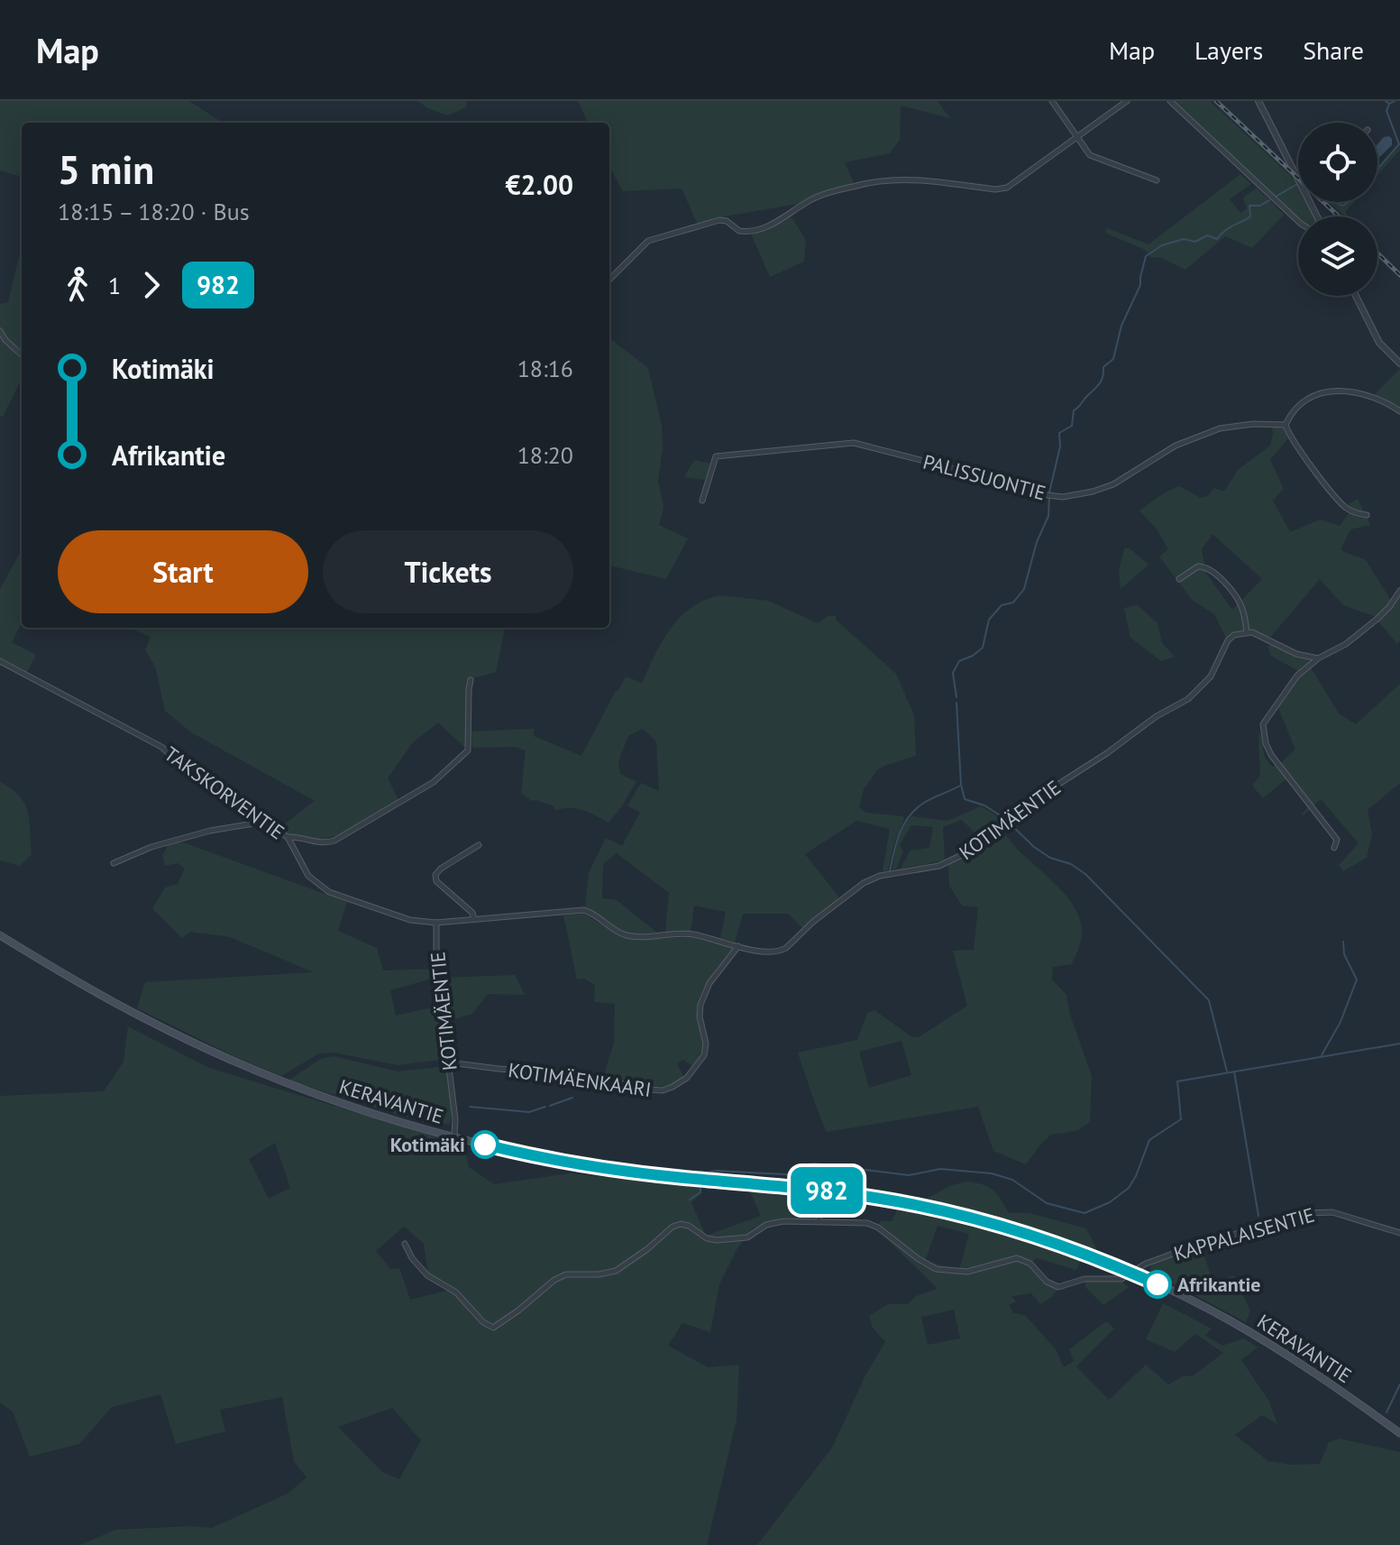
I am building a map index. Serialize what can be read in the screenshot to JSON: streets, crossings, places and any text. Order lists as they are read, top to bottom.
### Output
{
  "streets": {
    "main road": ["KERAVANTIE"],
    "street": [
      "PALISSUONTIE",
      "TAKSKORVENTIE",
      "KOTIMÄENTIE",
      "KOTIMÄENKAARI",
      "KAPPALAISENTIE"
    ]
  },
  "crossings": [
    ["TAKSKORVENTIE", "KOTIMÄENTIE"],
    ["KOTIMÄENTIE", "KOTIMÄENKAARI"],
    ["KOTIMÄENTIE", "KERAVANTIE"],
    ["KERAVANTIE", "KAPPALAISENTIE"]
  ],
  "places": ["Kotimäki", "Afrikantie"],
  "lines": ["bus line 982"],
  "page": {
    "header": "Map",
    "nav": ["Map", "Layers", "Share"],
    "on_map": "982",
    "heading": ["5 min", "18:15 – 18:20 · Bus", "€2.00"],
    "legs": ["1", "982"],
    "list": [
      {
        "name": "Kotimäki",
        "value": "18:16"
      },
      {
        "name": "Afrikantie",
        "value": "18:20"
      }
    ],
    "buttons": ["Start", "Tickets"]
  }
}
